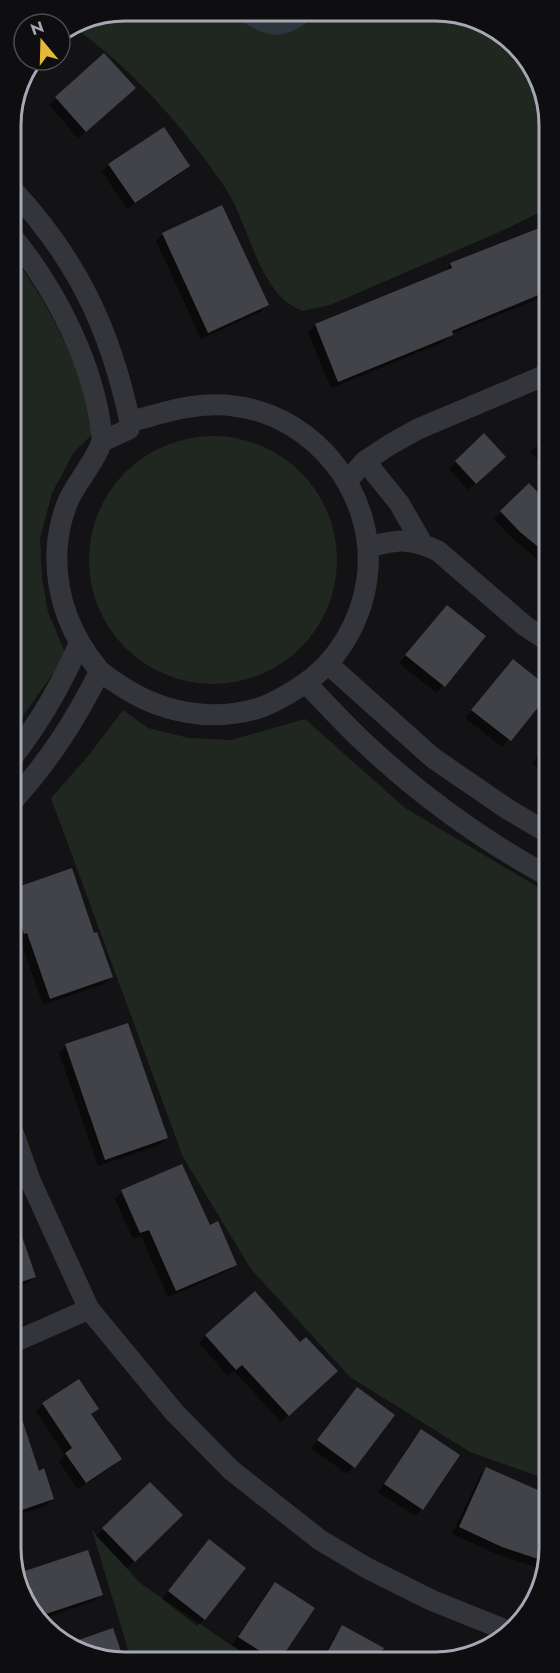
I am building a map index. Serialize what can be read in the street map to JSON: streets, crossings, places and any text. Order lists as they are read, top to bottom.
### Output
{
  "north": "top"
}
